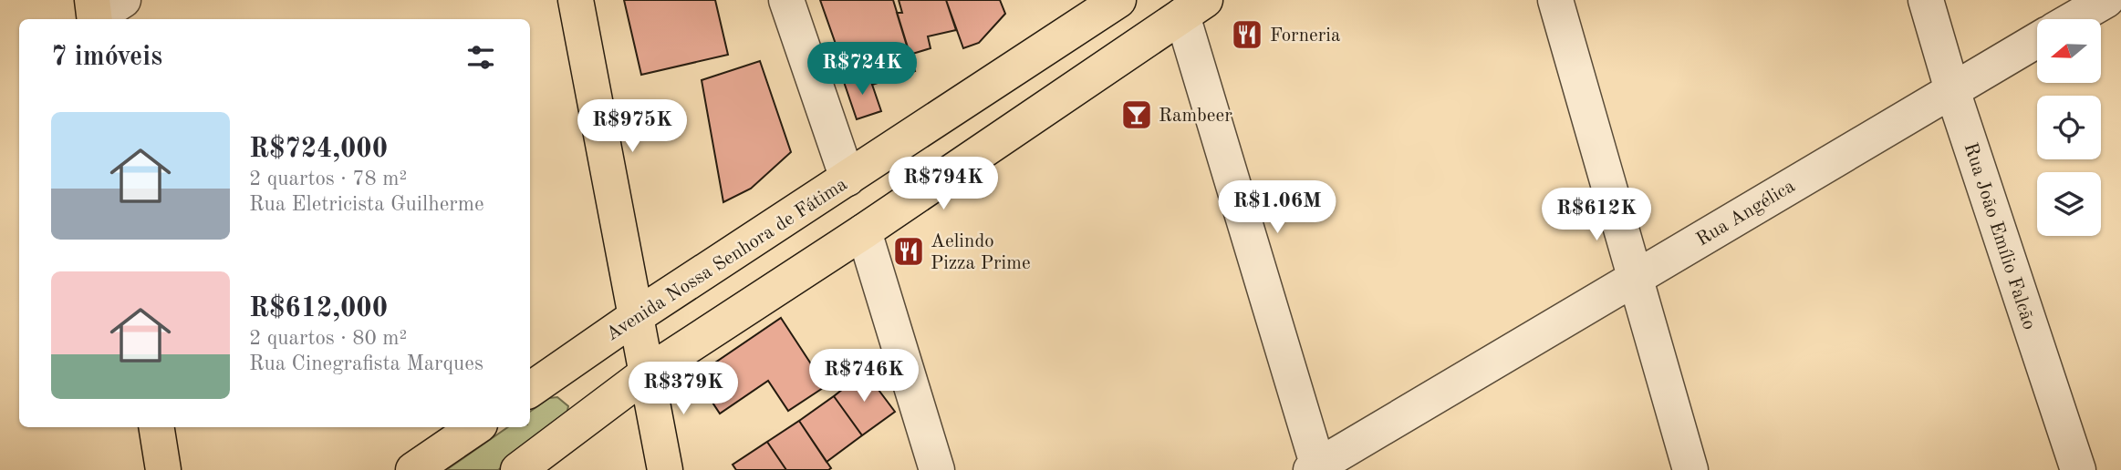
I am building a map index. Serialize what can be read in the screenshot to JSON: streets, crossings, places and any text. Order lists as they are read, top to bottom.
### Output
{
  "streets": {
    "main road": ["Avenida Nossa Senhora de Fátima"],
    "street": ["Rua Angélica", "Rua João Emílio Falcão"]
  },
  "crossings": [
    ["Rua Angélica", "Rua João Emílio Falcão"]
  ],
  "places": {
    "restaurant": ["Forneria", "Aelindo Pizza Prime"],
    "bar": ["Rambeer"]
  },
  "north": "left",
  "page": {
    "heading": "7 imóveis",
    "price": [
      "R$724K",
      "R$975K",
      "R$794K",
      "R$1.06M",
      "R$612K",
      "R$746K",
      "R$379K"
    ],
    "list": [
      {
        "name": "R$724,000",
        "note": "2 quartos · 78 m² · Rua Eletricista Guilherme"
      },
      {
        "name": "R$612,000",
        "note": "2 quartos · 80 m² · Rua Cinegrafista Marques"
      }
    ]
  }
}
